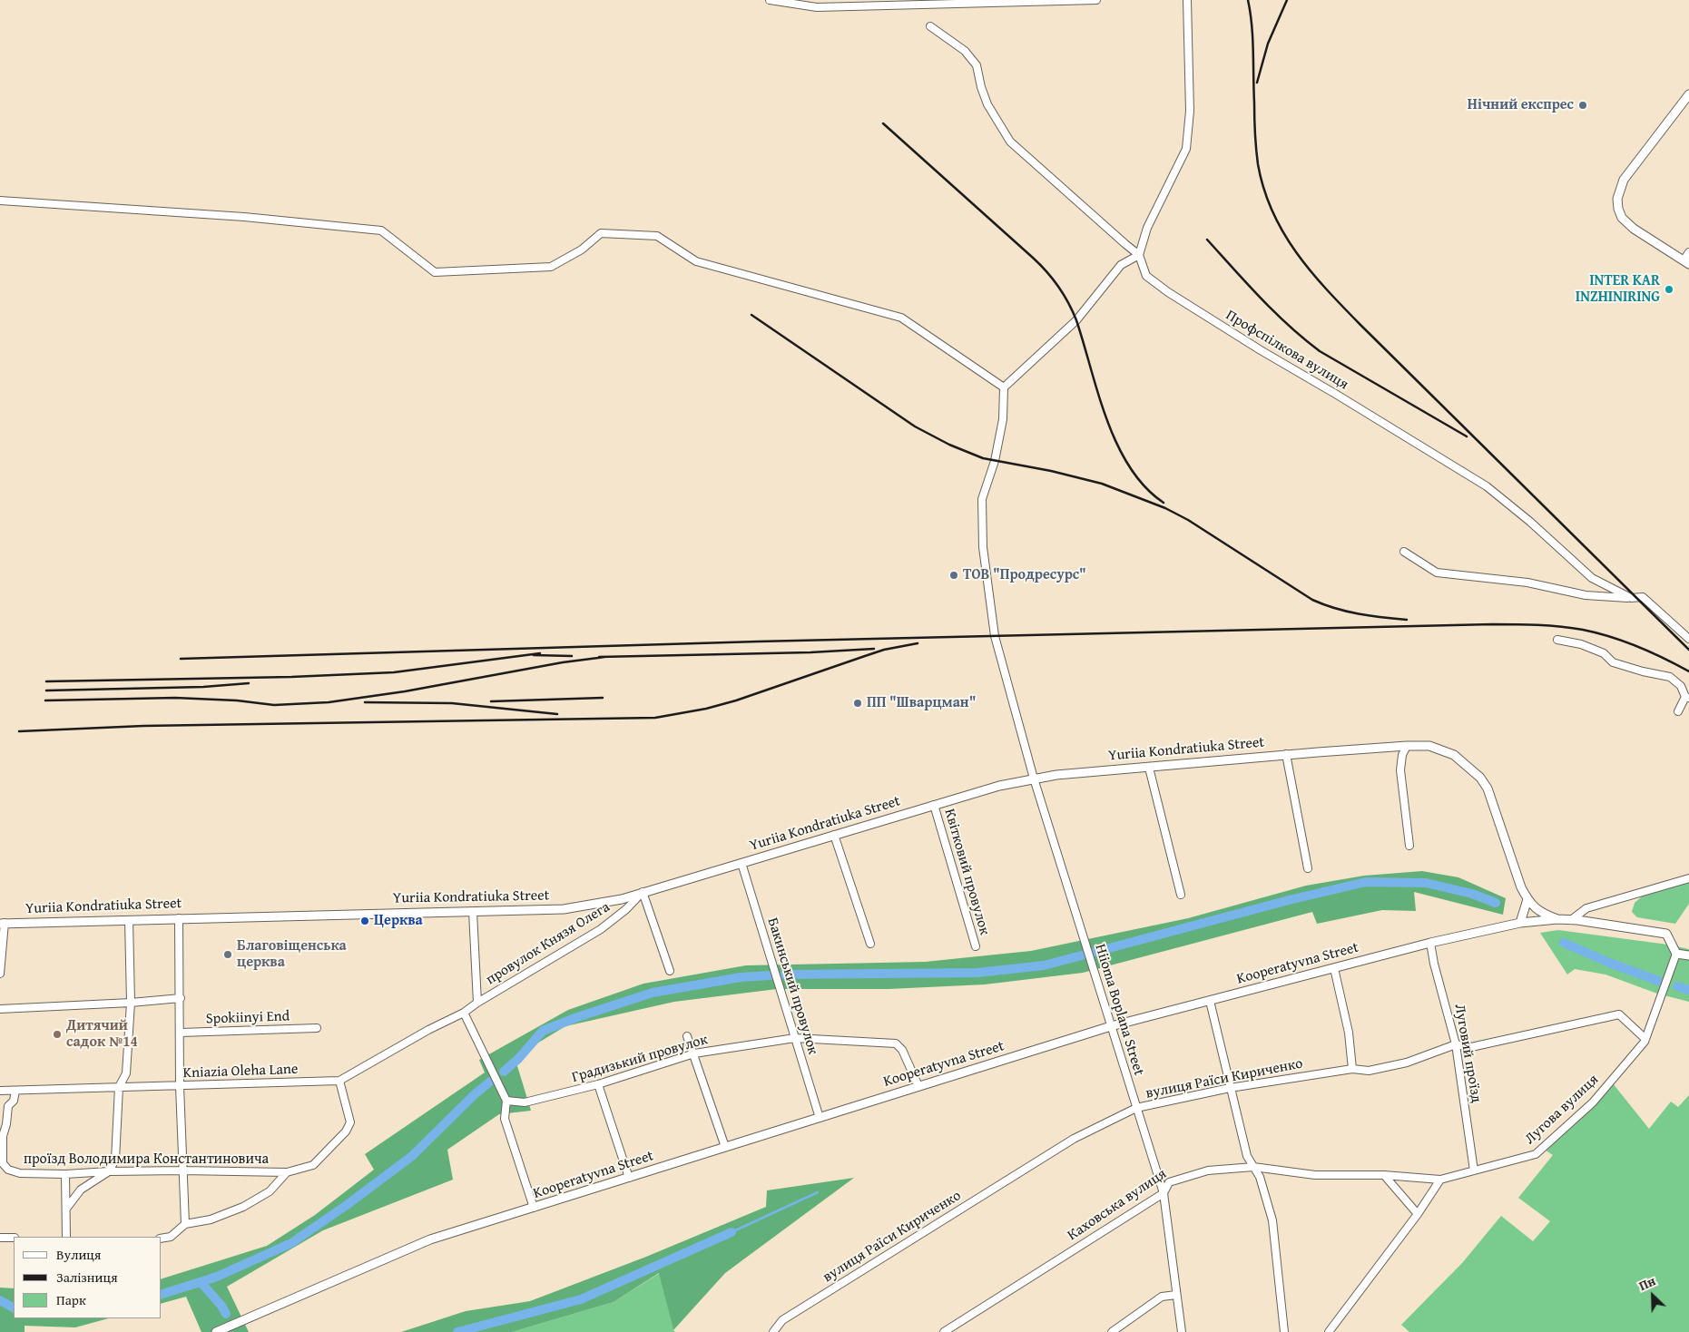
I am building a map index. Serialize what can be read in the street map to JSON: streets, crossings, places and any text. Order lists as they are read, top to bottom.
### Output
{
  "streets": {
    "street": [
      "Профспілкова вулиця",
      "Yuriia Kondratiuka Street",
      "Квітковий провулок",
      "провулок Князя Олега",
      "Kooperatyvna Street",
      "Бакинський провулок",
      "Hiioma Boplana Street",
      "Spokiinyi End",
      "Луговий проїзд",
      "Градизький провулок",
      "Kniazia Oleha Lane",
      "вулиця Раїси Кириченко",
      "Лугова вулиця",
      "проїзд Володимира Константиновича",
      "Каховська вулиця"
    ]
  },
  "crossings": [
    ["Yuriia Kondratiuka Street", "Квітковий провулок"],
    ["Yuriia Kondratiuka Street", "провулок Князя Олега"],
    ["Yuriia Kondratiuka Street", "Kooperatyvna Street"],
    ["Yuriia Kondratiuka Street", "Бакинський провулок"],
    ["Yuriia Kondratiuka Street", "Hiioma Boplana Street"],
    ["провулок Князя Олега", "Kniazia Oleha Lane"],
    ["Kooperatyvna Street", "Бакинський провулок"],
    ["Kooperatyvna Street", "Hiioma Boplana Street"],
    ["Kooperatyvna Street", "Луговий проїзд"],
    ["Kooperatyvna Street", "Градизький провулок"],
    ["Kooperatyvna Street", "Лугова вулиця"],
    ["Бакинський провулок", "Градизький провулок"],
    ["Hiioma Boplana Street", "вулиця Раїси Кириченко"],
    ["Hiioma Boplana Street", "Каховська вулиця"],
    ["Луговий проїзд", "вулиця Раїси Кириченко"],
    ["Луговий проїзд", "Лугова вулиця"],
    ["Kniazia Oleha Lane", "проїзд Володимира Константиновича"],
    ["вулиця Раїси Кириченко", "Лугова вулиця"],
    ["Лугова вулиця", "Каховська вулиця"]
  ],
  "places": [
    "Нічний експрес",
    "INTER KAR INZHINIRING",
    "ТОВ \"Продресурс\"",
    "ПП \"Шварцман\"",
    "Церква",
    "Благовіщенська церква",
    "Дитячий садок №14"
  ],
  "legend": ["Вулиця", "Залізниця", "Парк"],
  "north": "top left"
}
